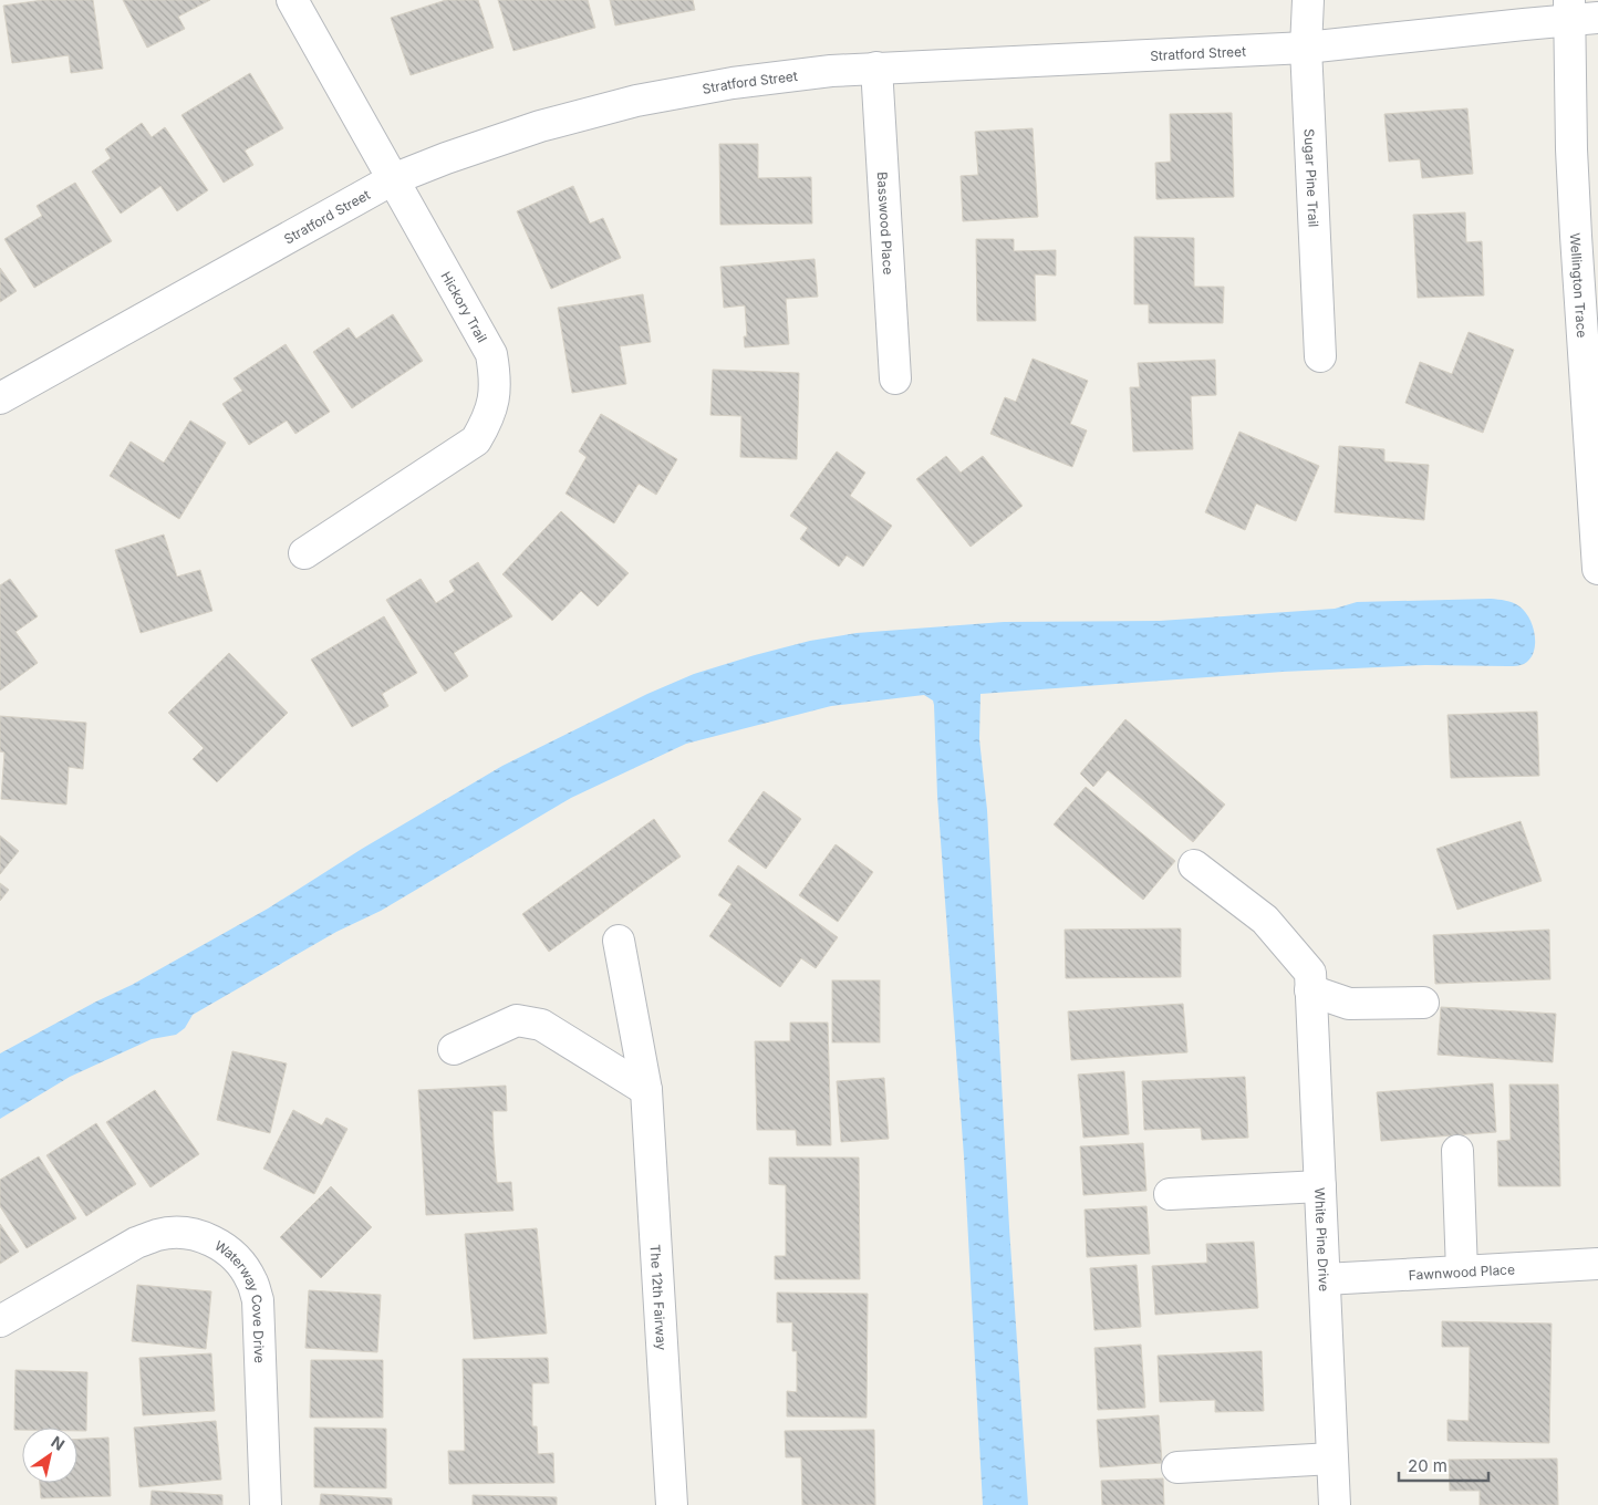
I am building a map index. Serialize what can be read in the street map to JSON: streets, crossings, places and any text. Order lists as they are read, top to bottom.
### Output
{
  "streets": {
    "street": [
      "Stratford Street",
      "Sugar Pine Trail",
      "Basswood Place",
      "Wellington Trace",
      "Hickory Trail",
      "White Pine Drive",
      "Fawnwood Place",
      "The 12th Fairway",
      "Waterway Cove Drive"
    ]
  },
  "crossings": [
    ["Stratford Street", "Sugar Pine Trail"],
    ["Stratford Street", "Basswood Place"],
    ["Stratford Street", "Wellington Trace"],
    ["Stratford Street", "Hickory Trail"],
    ["White Pine Drive", "Fawnwood Place"]
  ],
  "scale_bar": "20 m",
  "north": "top right"
}
